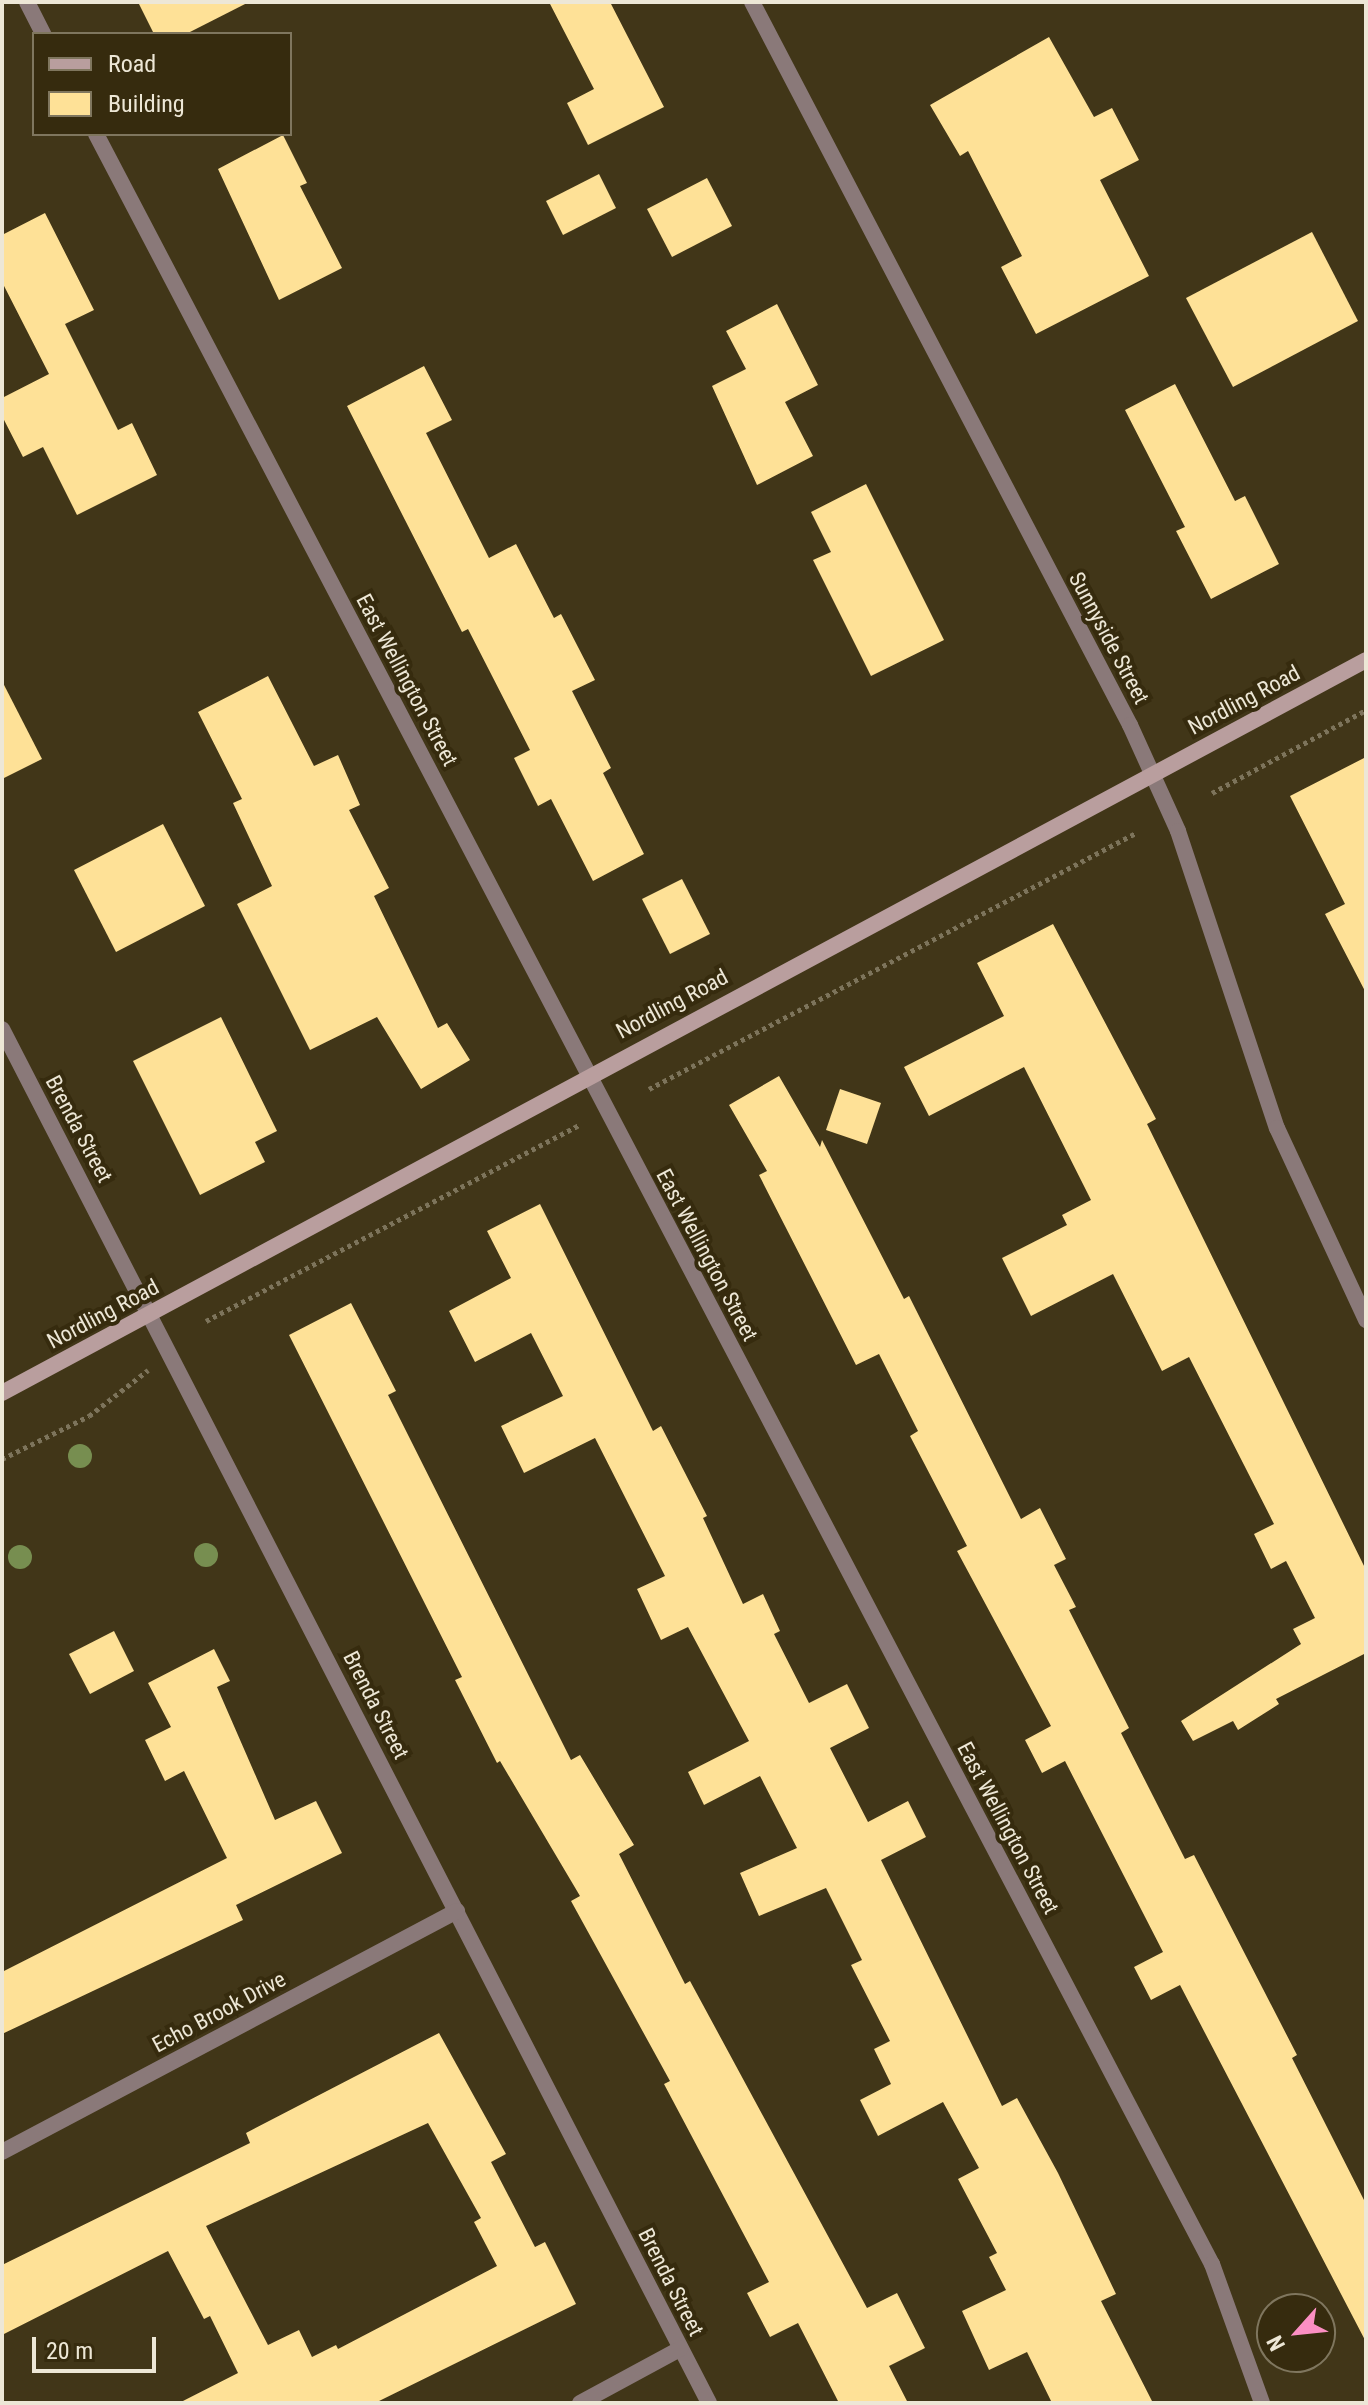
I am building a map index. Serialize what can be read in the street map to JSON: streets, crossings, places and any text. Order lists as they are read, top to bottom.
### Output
{
  "streets": {
    "street": [
      "Sunnyside Street",
      "East Wellington Street",
      "Nordling Road",
      "Brenda Street",
      "Echo Brook Drive"
    ]
  },
  "crossings": [
    ["Sunnyside Street", "Nordling Road"],
    ["East Wellington Street", "Nordling Road"],
    ["Nordling Road", "Brenda Street"],
    ["Brenda Street", "Echo Brook Drive"]
  ],
  "legend": ["Road", "Building"],
  "scale_bar": "20 m",
  "north": "bottom left"
}
